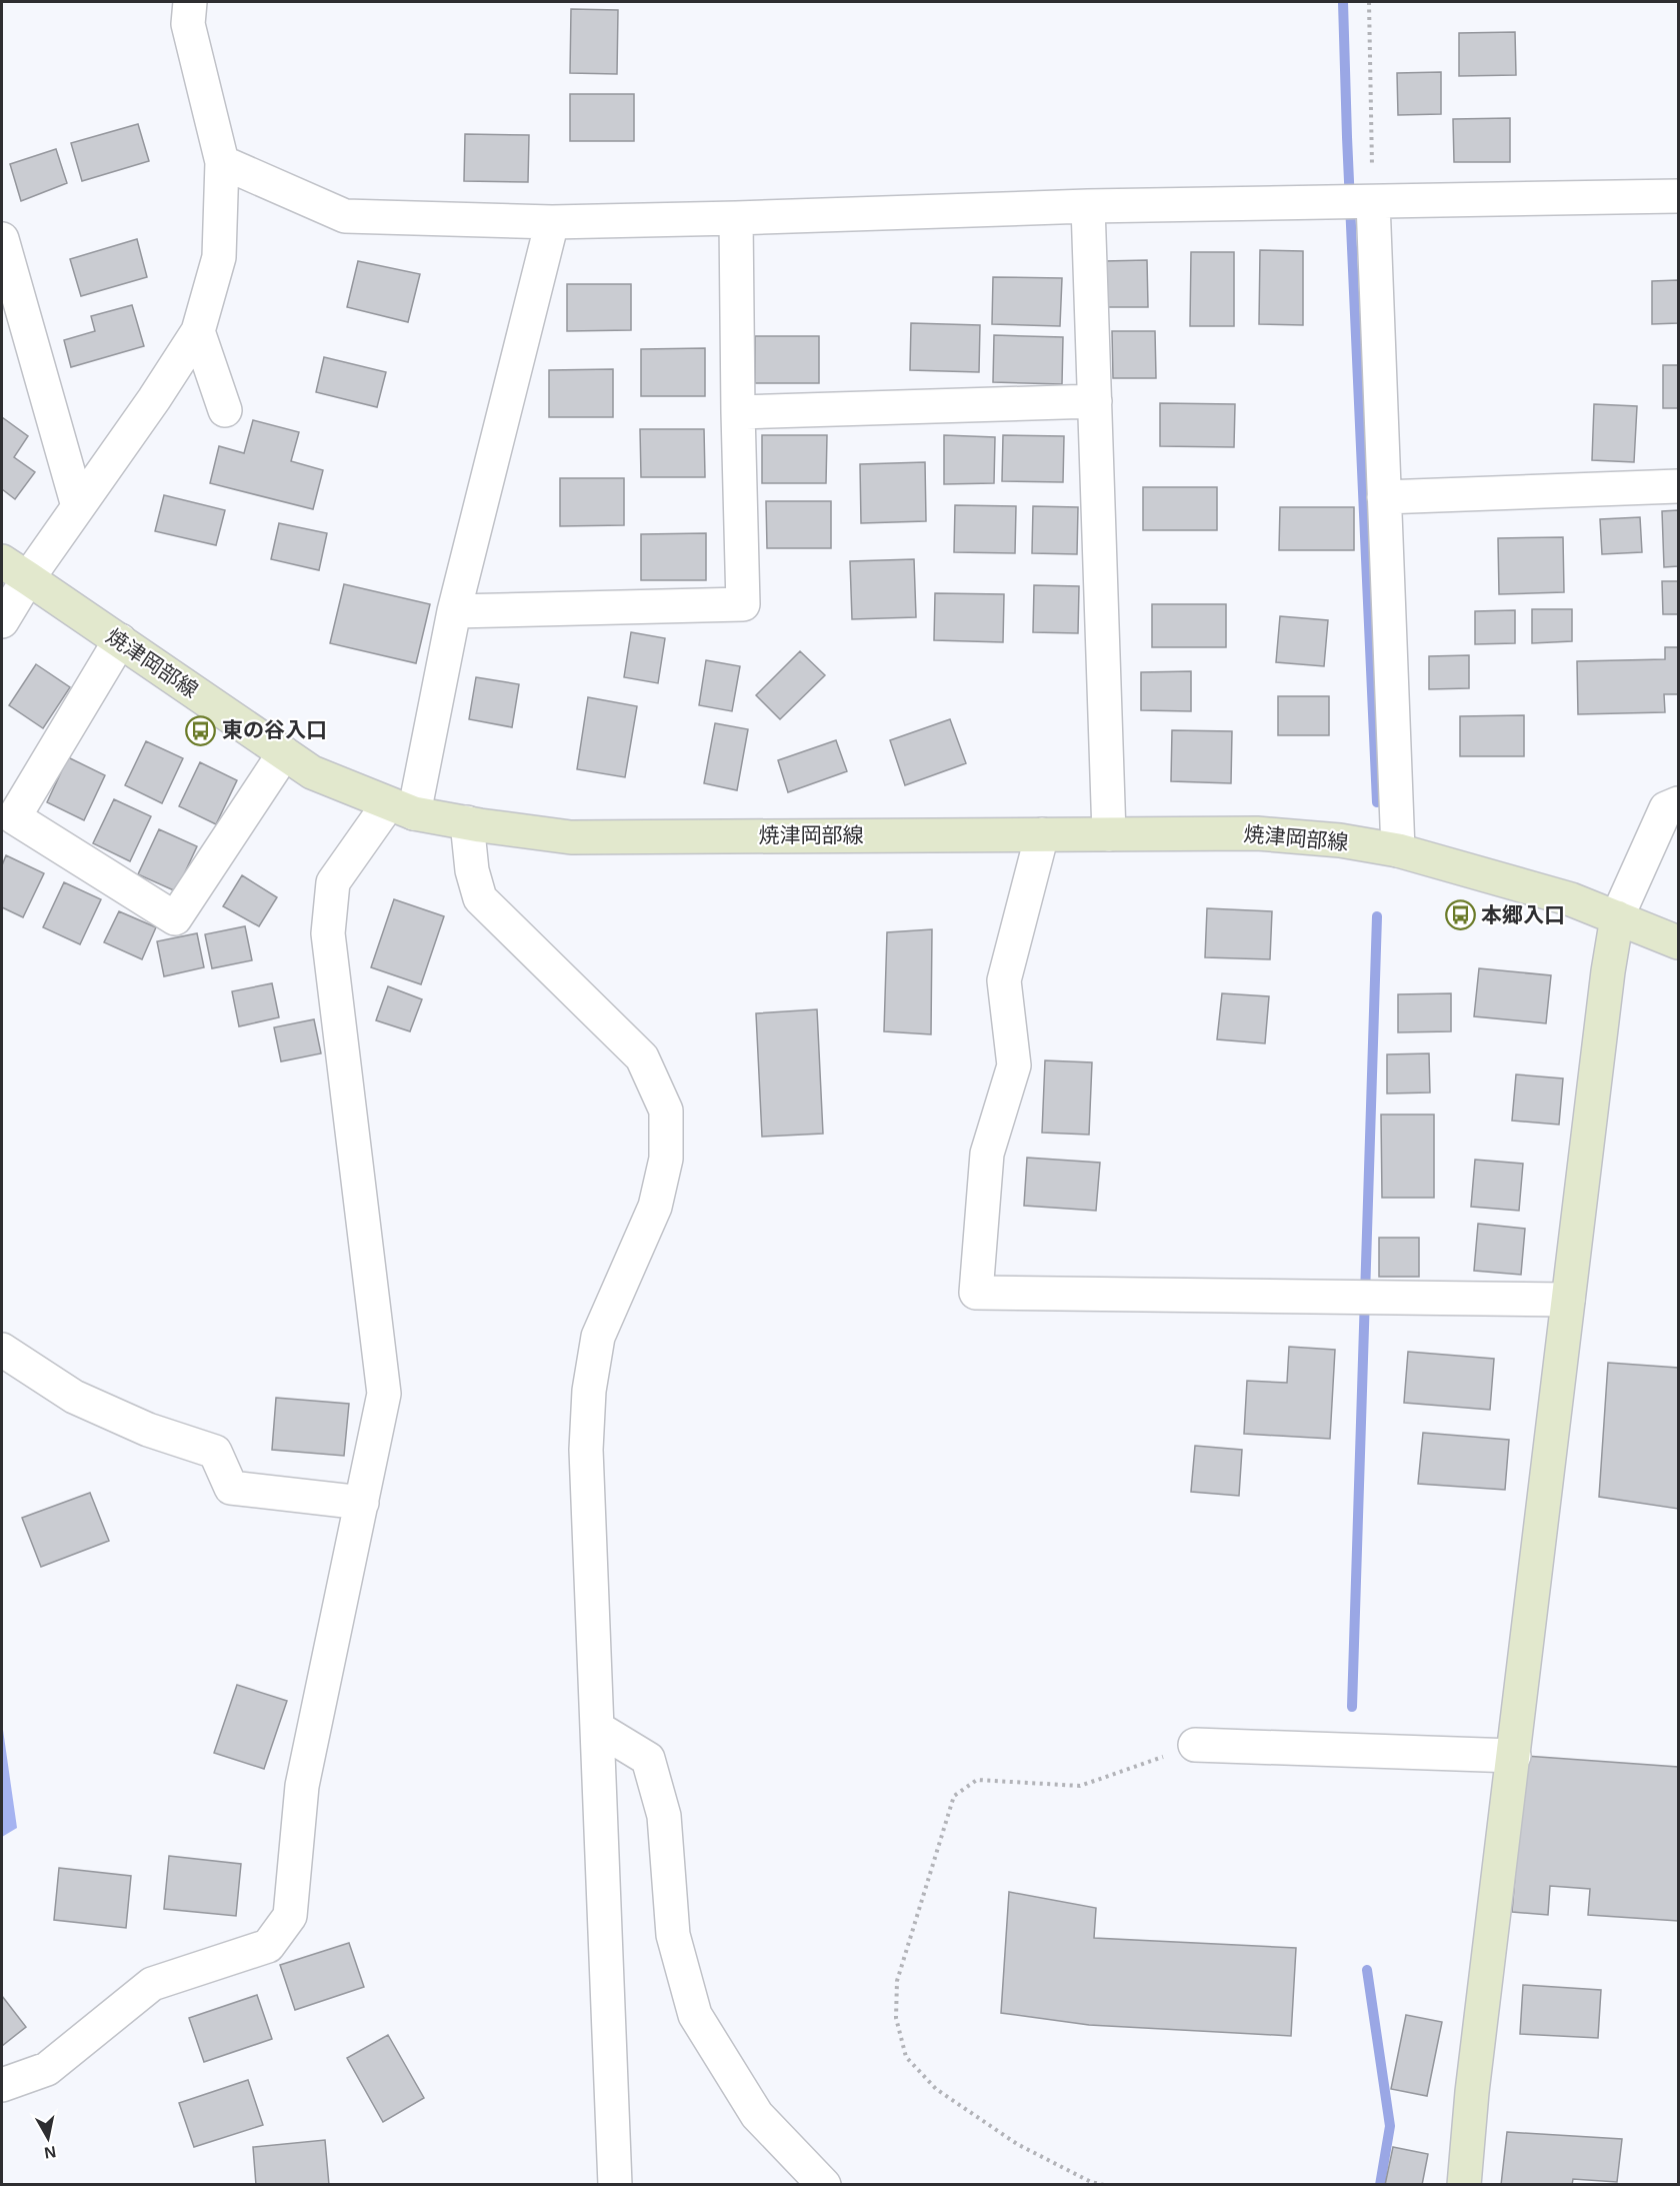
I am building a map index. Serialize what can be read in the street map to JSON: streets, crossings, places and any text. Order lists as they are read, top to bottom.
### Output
{
  "streets": {
    "main road": ["焼津岡部線"]
  },
  "places": {
    "bus stop": ["東の谷入口", "本郷入口"]
  },
  "north": "bottom"
}
